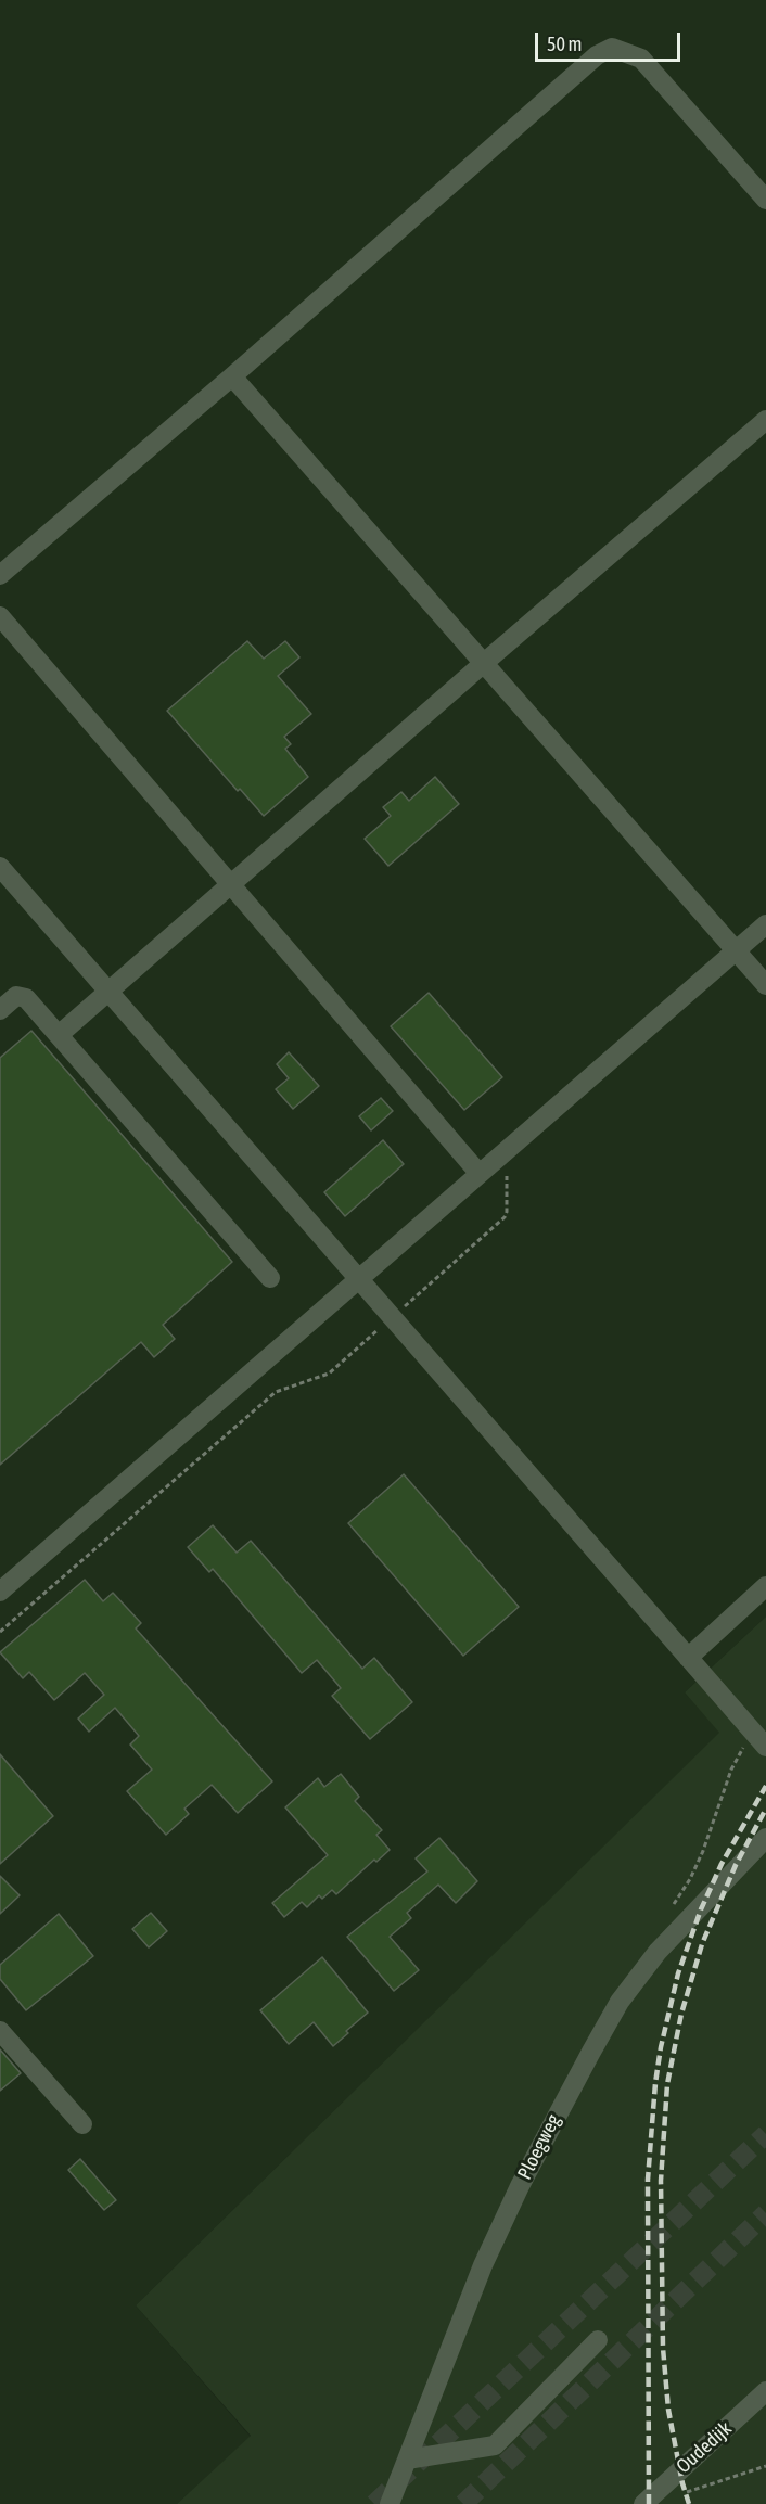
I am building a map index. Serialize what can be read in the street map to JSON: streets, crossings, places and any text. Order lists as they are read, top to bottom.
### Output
{
  "streets": {
    "street": ["Ploegweg", "Oudedijk"]
  },
  "scale_bar": "50 m"
}
